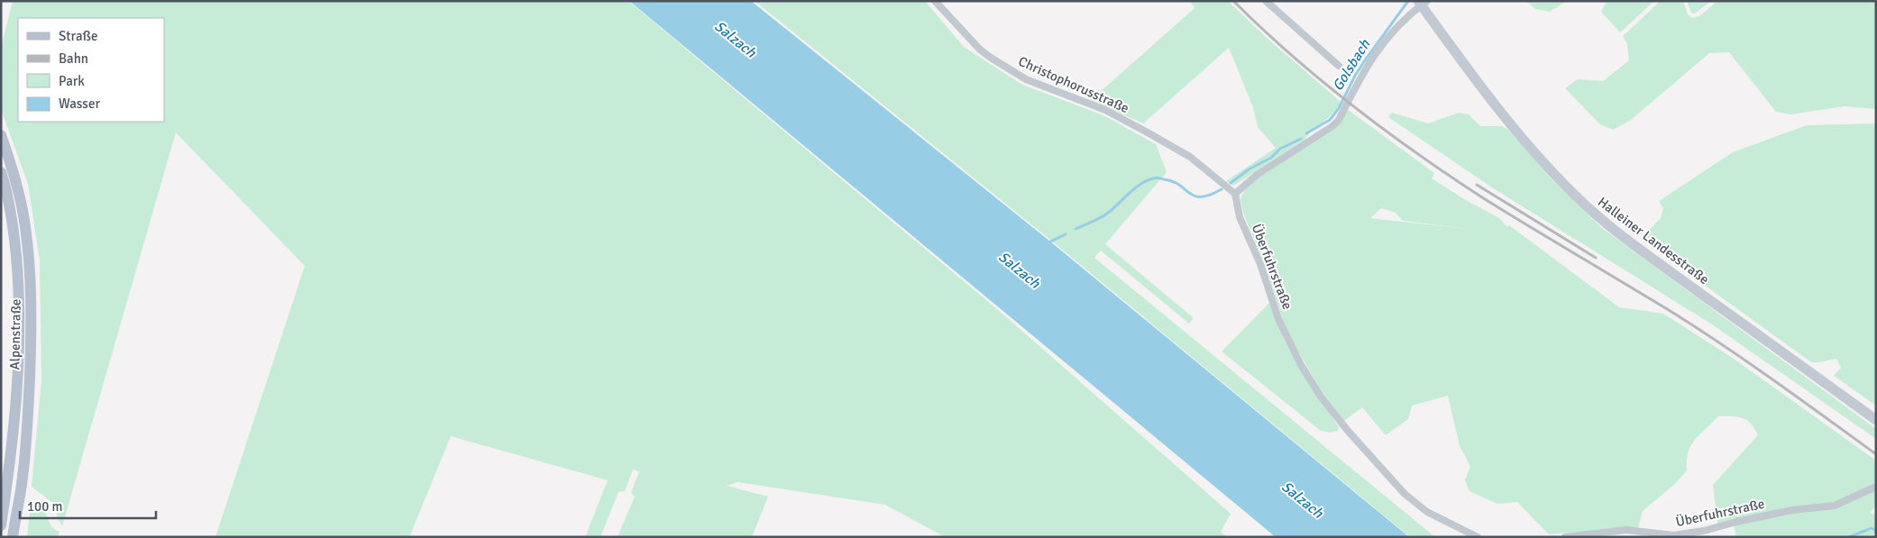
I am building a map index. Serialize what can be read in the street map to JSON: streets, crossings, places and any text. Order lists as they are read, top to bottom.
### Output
{
  "streets": {
    "main road": ["Halleiner Landesstraße", "Alpenstraße"],
    "street": ["Christophorusstraße", "Überfuhrstraße"]
  },
  "crossings": [
    ["Christophorusstraße", "Überfuhrstraße"]
  ],
  "water": ["Salzach", "Golsbach"],
  "legend": [
    "Straße",
    "Bahn",
    "Park",
    "Wasser"
  ],
  "scale_bar": "100 m"
}
